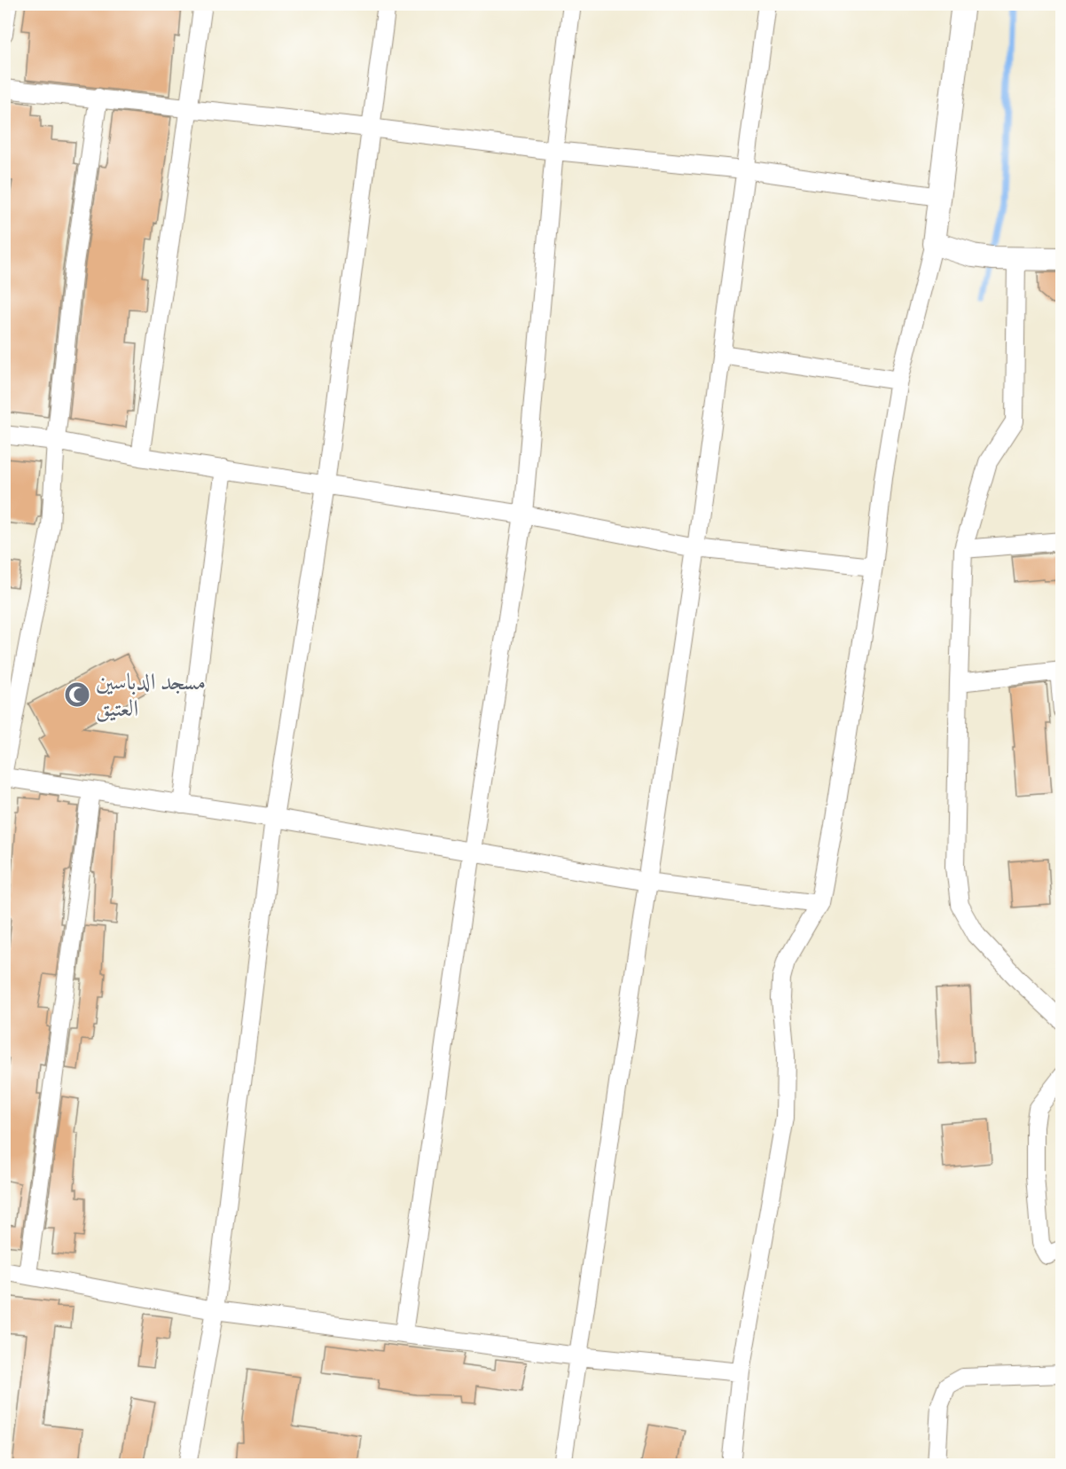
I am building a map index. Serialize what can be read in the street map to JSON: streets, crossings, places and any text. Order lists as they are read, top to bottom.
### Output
{
  "places": {
    "mosque": ["مسجد الدباسين العتيق"]
  }
}
